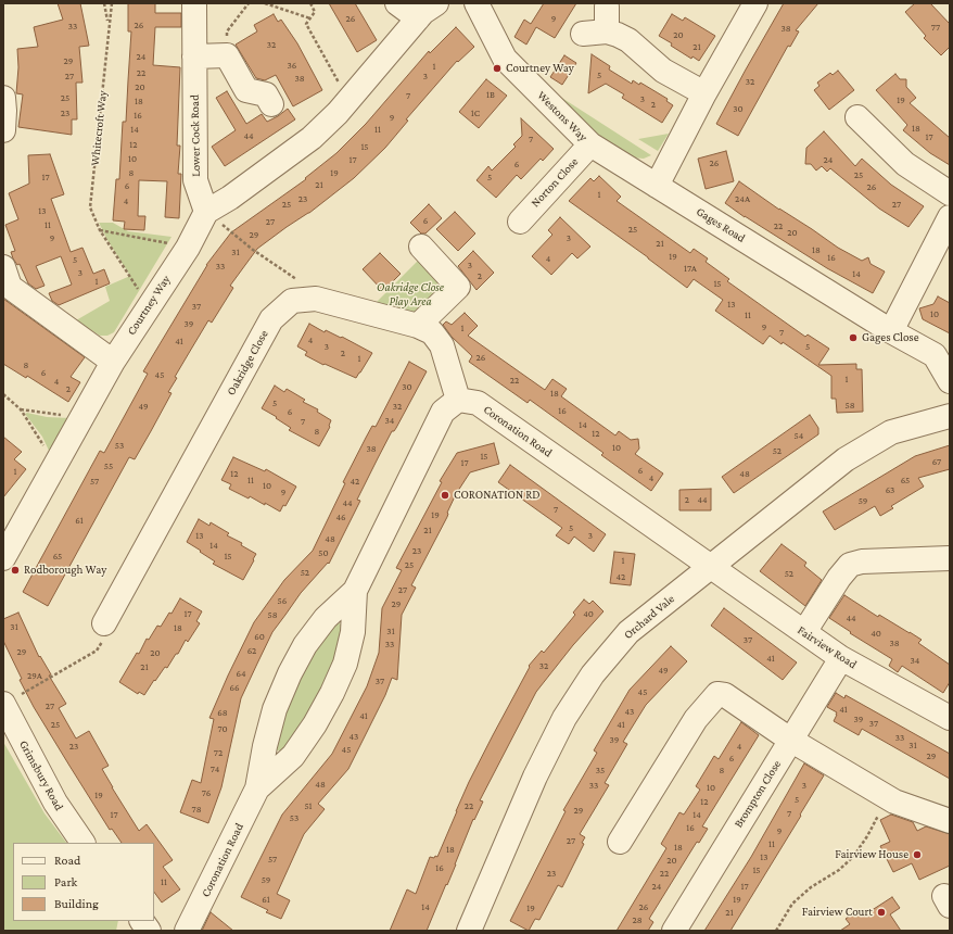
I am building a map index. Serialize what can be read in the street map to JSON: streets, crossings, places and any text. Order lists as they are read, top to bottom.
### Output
{
  "streets": {
    "street": [
      "Westons Way",
      "Lower Cock Road",
      "Norton Close",
      "Gages Road",
      "Courtney Way",
      "Oakridge Close",
      "Coronation Road",
      "Orchard Vale",
      "Fairview Road",
      "Grimsbury Road",
      "Brompton Close"
    ],
    "path": ["Whitecroft Way"]
  },
  "crossings": [
    ["Westons Way", "Norton Close"],
    ["Westons Way", "Gages Road"],
    ["Whitecroft Way", "Courtney Way"],
    ["Lower Cock Road", "Courtney Way"],
    ["Oakridge Close", "Coronation Road"],
    ["Coronation Road", "Orchard Vale"],
    ["Coronation Road", "Fairview Road"],
    ["Orchard Vale", "Fairview Road"],
    ["Fairview Road", "Brompton Close"]
  ],
  "parks": ["Oakridge Close Play Area"],
  "places": [
    "Courtney Way",
    "Gages Close",
    "CORONATION RD",
    "Rodborough Way",
    "Fairview House",
    "Fairview Court"
  ],
  "house_numbers": [
    "26",
    "9",
    "26",
    "33",
    "77",
    "38",
    "20",
    "32",
    "21",
    "24",
    "29",
    "36",
    "1",
    "22",
    "5",
    "27",
    "3",
    "38",
    "32",
    "20",
    "1B",
    "7",
    "25",
    "3",
    "19",
    "18",
    "2",
    "30",
    "23",
    "1C",
    "16",
    "9",
    "18",
    "14",
    "11",
    "44",
    "17",
    "7",
    "12",
    "15",
    "10",
    "17",
    "24",
    "26",
    "6",
    "8",
    "19",
    "25",
    "17",
    "5",
    "21",
    "6",
    "26",
    "1",
    "23",
    "24A",
    "4",
    "25",
    "27",
    "13",
    "6",
    "27",
    "11",
    "22",
    "25",
    "20",
    "29",
    "9",
    "3",
    "21",
    "18",
    "31",
    "19",
    "16",
    "4",
    "5",
    "3",
    "33",
    "17A",
    "3",
    "14",
    "2",
    "1",
    "15",
    "13",
    "37",
    "10",
    "11",
    "39",
    "9",
    "1",
    "7",
    "4",
    "41",
    "3",
    "5",
    "2",
    "26",
    "1",
    "8",
    "6",
    "45",
    "1",
    "22",
    "4",
    "30",
    "2",
    "18",
    "5",
    "58",
    "49",
    "32",
    "16",
    "6",
    "34",
    "7",
    "14",
    "8",
    "12",
    "54",
    "53",
    "10",
    "38",
    "52",
    "15",
    "67",
    "17",
    "55",
    "6",
    "1",
    "12",
    "48",
    "4",
    "11",
    "65",
    "57",
    "42",
    "10",
    "63",
    "9",
    "2",
    "44",
    "59",
    "44",
    "7",
    "19",
    "46",
    "61",
    "5",
    "21",
    "13",
    "3",
    "48",
    "14",
    "23",
    "50",
    "65",
    "15",
    "1",
    "25",
    "52",
    "52",
    "42",
    "27",
    "56",
    "29",
    "17",
    "40",
    "58",
    "44",
    "31",
    "18",
    "31",
    "40",
    "60",
    "37",
    "38",
    "33",
    "62",
    "29",
    "20",
    "41",
    "34",
    "32",
    "21",
    "49",
    "64",
    "29A",
    "37",
    "66",
    "45",
    "27",
    "41",
    "43",
    "68",
    "41",
    "39",
    "37",
    "25",
    "41",
    "70",
    "43",
    "33",
    "39",
    "31",
    "23",
    "4",
    "45",
    "72",
    "29",
    "6",
    "74",
    "35",
    "8",
    "48",
    "33",
    "3",
    "10",
    "76",
    "19",
    "5",
    "12",
    "51",
    "22",
    "78",
    "29",
    "7",
    "17",
    "14",
    "53",
    "16",
    "9",
    "27",
    "11",
    "18",
    "18",
    "13",
    "57",
    "20",
    "16",
    "15",
    "23",
    "22",
    "59",
    "11",
    "24",
    "17",
    "61",
    "19",
    "14",
    "26",
    "19",
    "21",
    "28"
  ],
  "legend": ["Road", "Park", "Building"]
}
